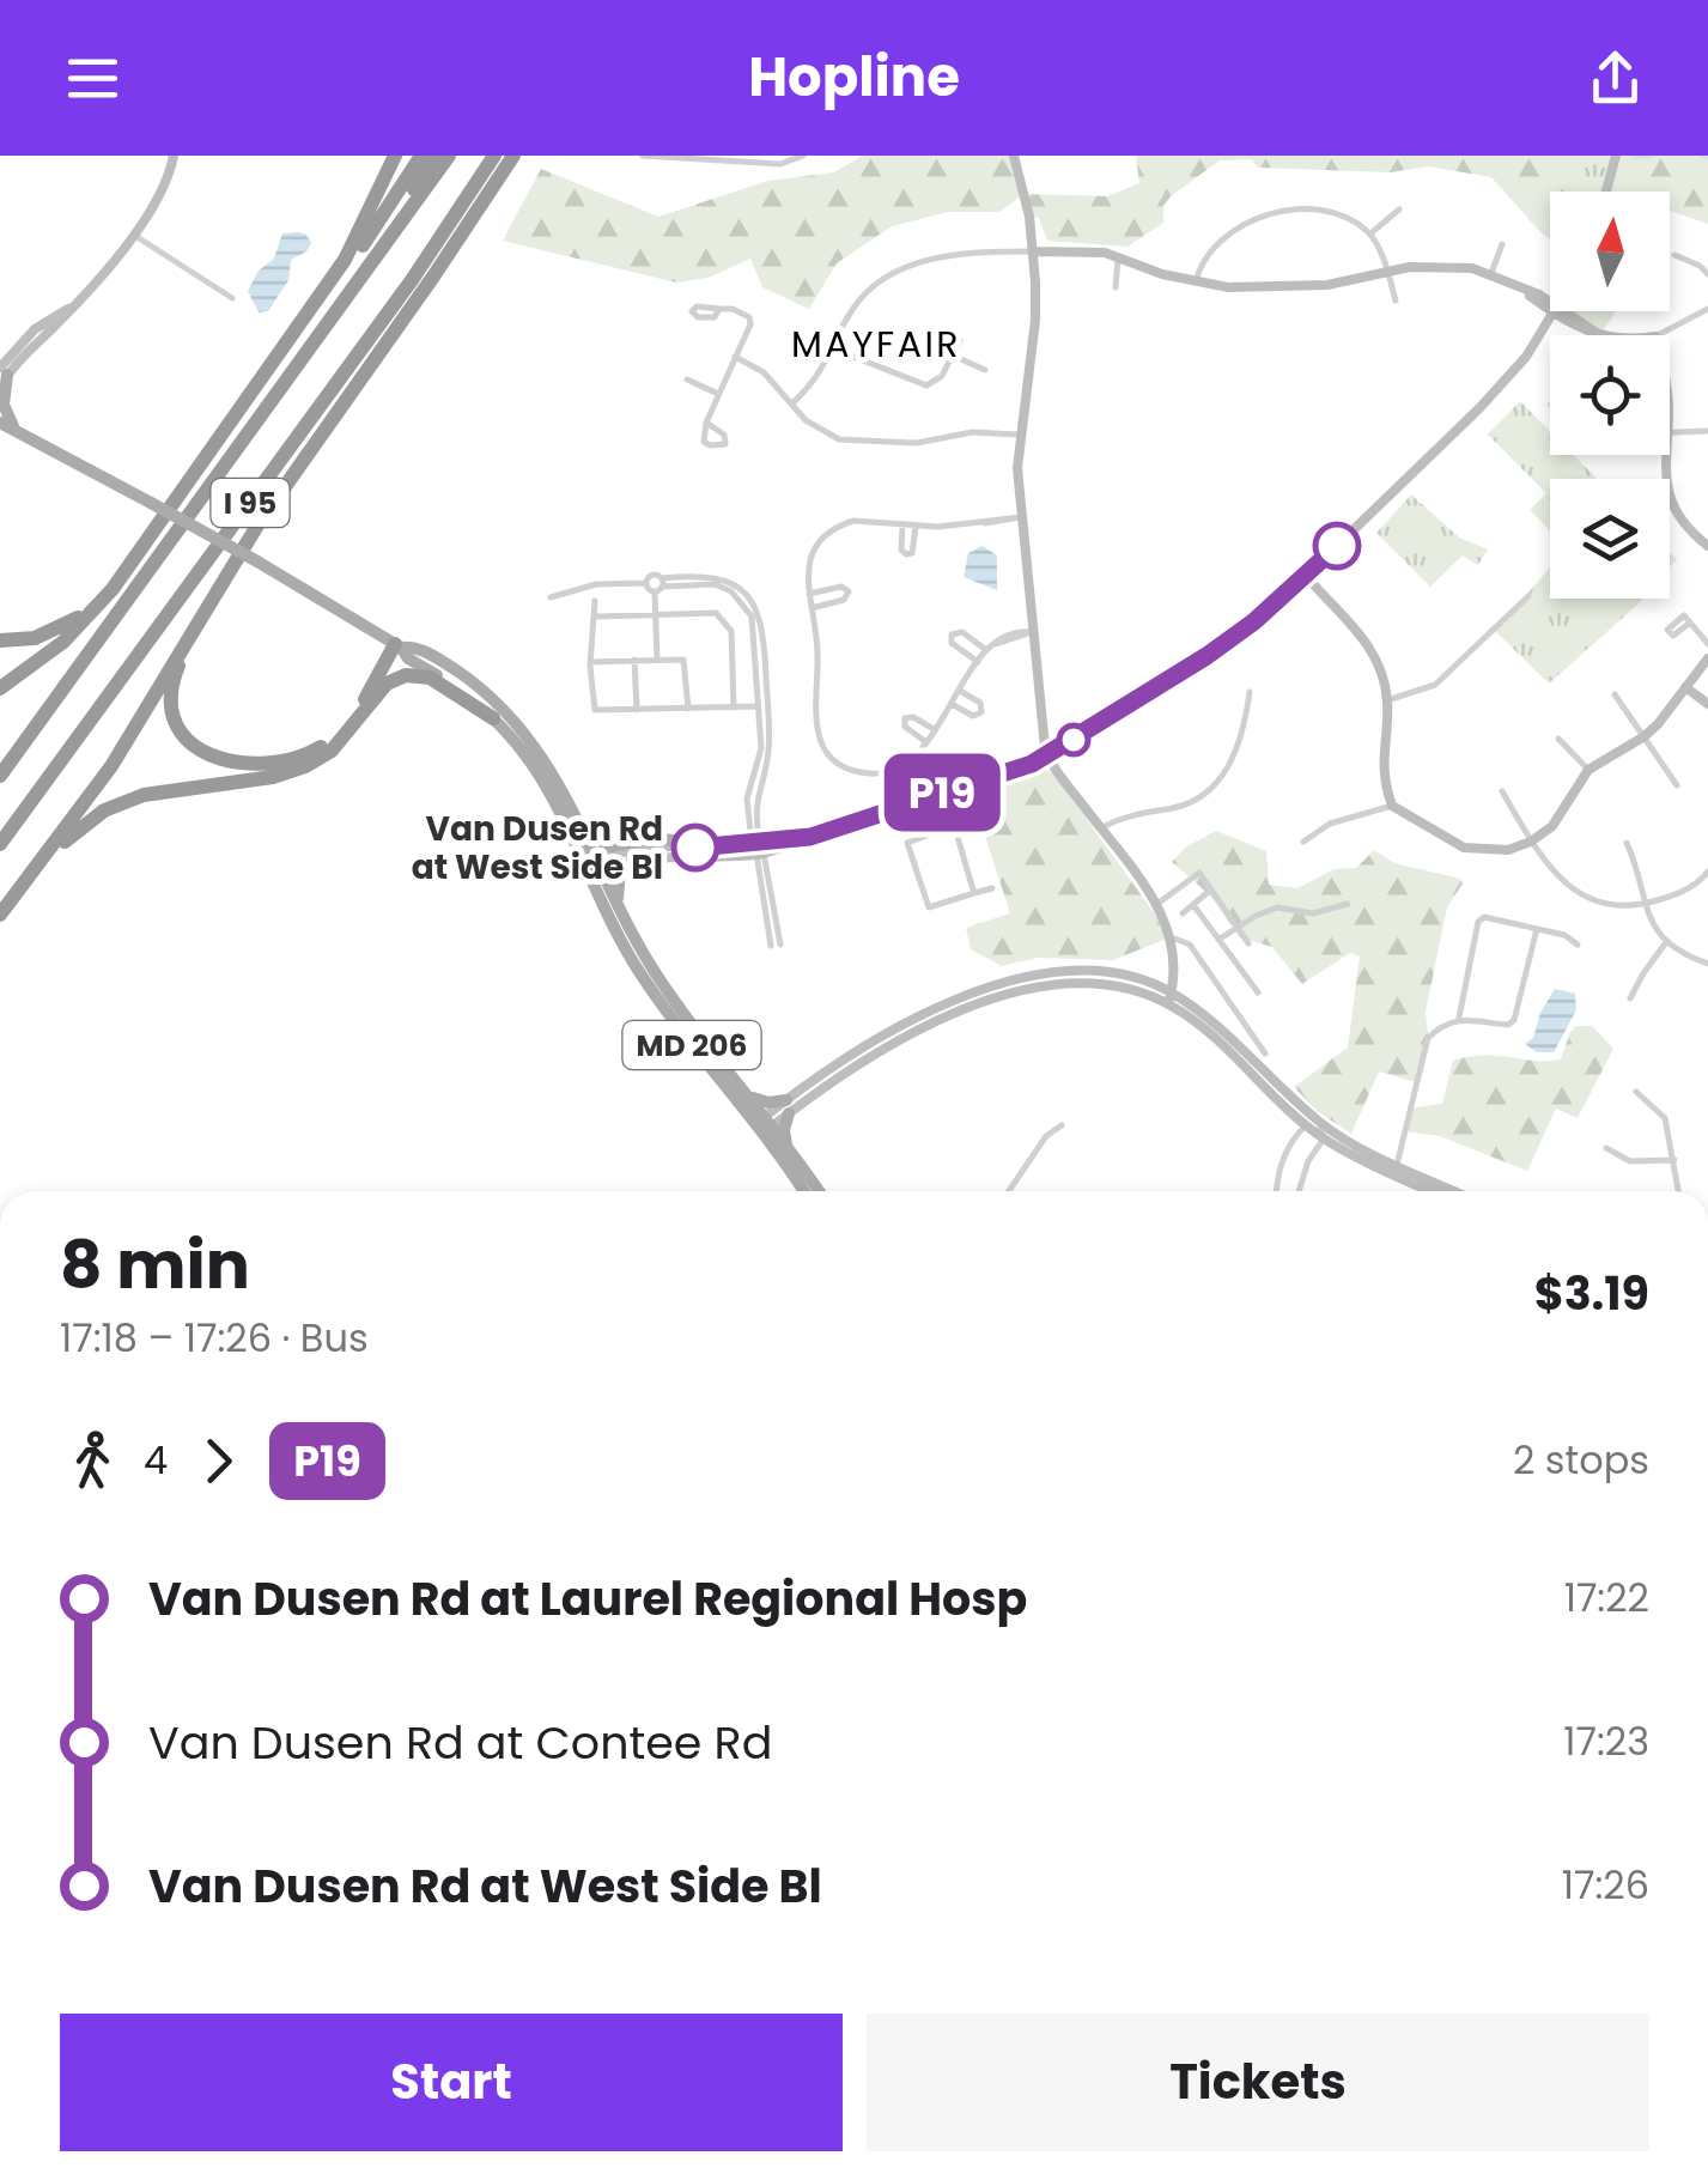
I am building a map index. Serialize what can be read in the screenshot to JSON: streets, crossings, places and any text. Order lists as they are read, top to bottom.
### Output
{
  "streets": {
    "highway": ["I 95"],
    "main road": ["MD 206"]
  },
  "districts": ["MAYFAIR"],
  "places": ["Van Dusen Rd at West Side Bl"],
  "lines": ["bus line P19"],
  "north": "top",
  "page": {
    "header": "Hopline",
    "on_map": "P19",
    "heading": ["8 min", "17:18 – 17:26 · Bus", "$3.19"],
    "legs": ["4", "P19", "2 stops"],
    "list": [
      {
        "name": "Van Dusen Rd at Laurel Regional Hosp",
        "value": "17:22"
      },
      {
        "name": "Van Dusen Rd at Contee Rd",
        "value": "17:23"
      },
      {
        "name": "Van Dusen Rd at West Side Bl",
        "value": "17:26"
      }
    ],
    "buttons": ["Start", "Tickets"]
  }
}
